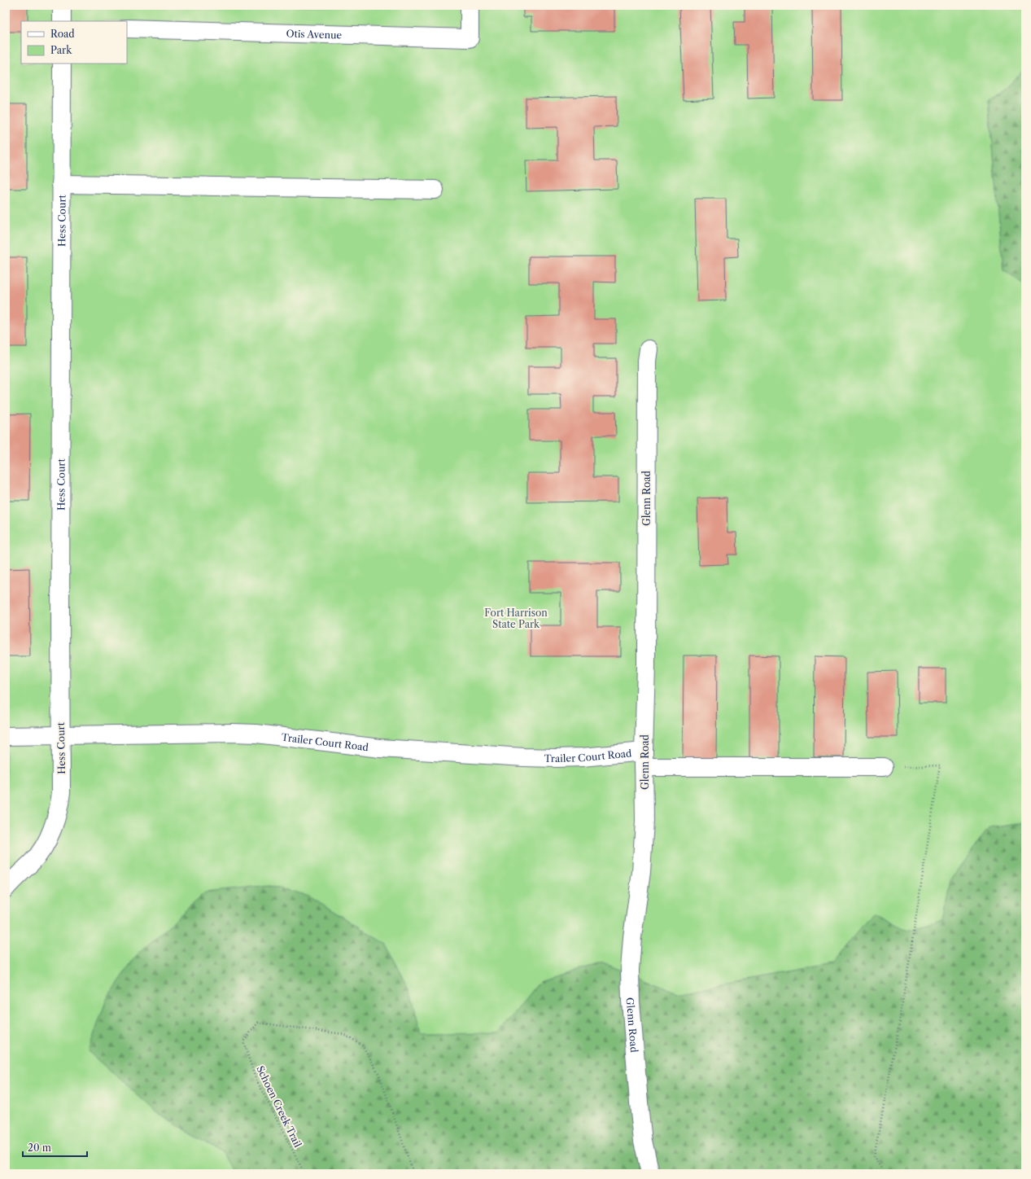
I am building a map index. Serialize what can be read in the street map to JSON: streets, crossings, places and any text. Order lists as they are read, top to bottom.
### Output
{
  "streets": {
    "street": [
      "Otis Avenue",
      "Hess Court",
      "Glenn Road",
      "Trailer Court Road"
    ],
    "path": ["Schoen Creek Trail"]
  },
  "crossings": [
    ["Hess Court", "Trailer Court Road"],
    ["Glenn Road", "Trailer Court Road"]
  ],
  "parks": ["Fort Harrison State Park"],
  "legend": ["Road", "Park"],
  "scale_bar": "20 m"
}
